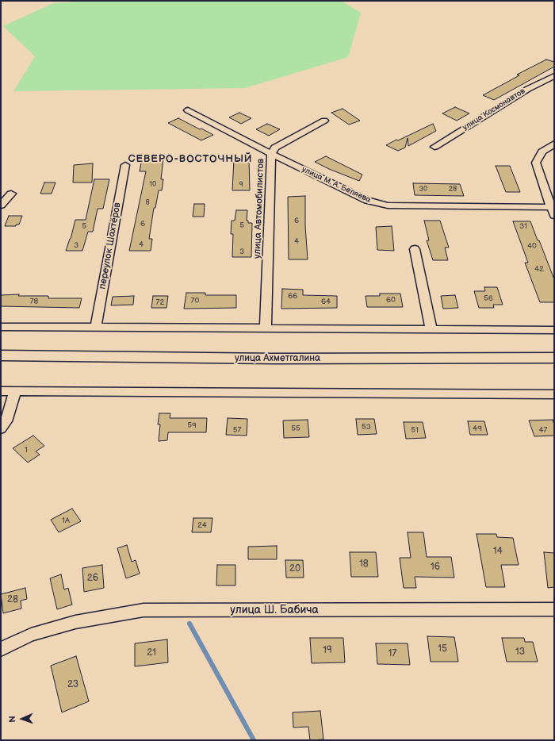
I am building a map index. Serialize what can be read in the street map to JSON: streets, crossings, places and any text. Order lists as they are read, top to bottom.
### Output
{
  "streets": {
    "main road": ["улица Ахметгалина"],
    "street": [
      "улица Космонавтов",
      "улица М. А. Беляева",
      "улица Автомобилистов",
      "переулок Шахтёров",
      "улица Ш. Бабича"
    ]
  },
  "crossings": [
    ["улица М. А. Беляева", "улица Автомобилистов"]
  ],
  "districts": ["СЕВЕРО-ВОСТОЧНЫЙ"],
  "house_numbers": [
    "10",
    "9",
    "30",
    "28",
    "8",
    "6",
    "6",
    "5",
    "5",
    "31",
    "4",
    "4",
    "3",
    "40",
    "3",
    "42",
    "66",
    "56",
    "60",
    "70",
    "78",
    "64",
    "72",
    "59",
    "53",
    "55",
    "49",
    "57",
    "51",
    "47",
    "1",
    "1А",
    "24",
    "14",
    "18",
    "16",
    "20",
    "26",
    "28",
    "15",
    "19",
    "13",
    "21",
    "17",
    "23"
  ],
  "north": "left"
}
